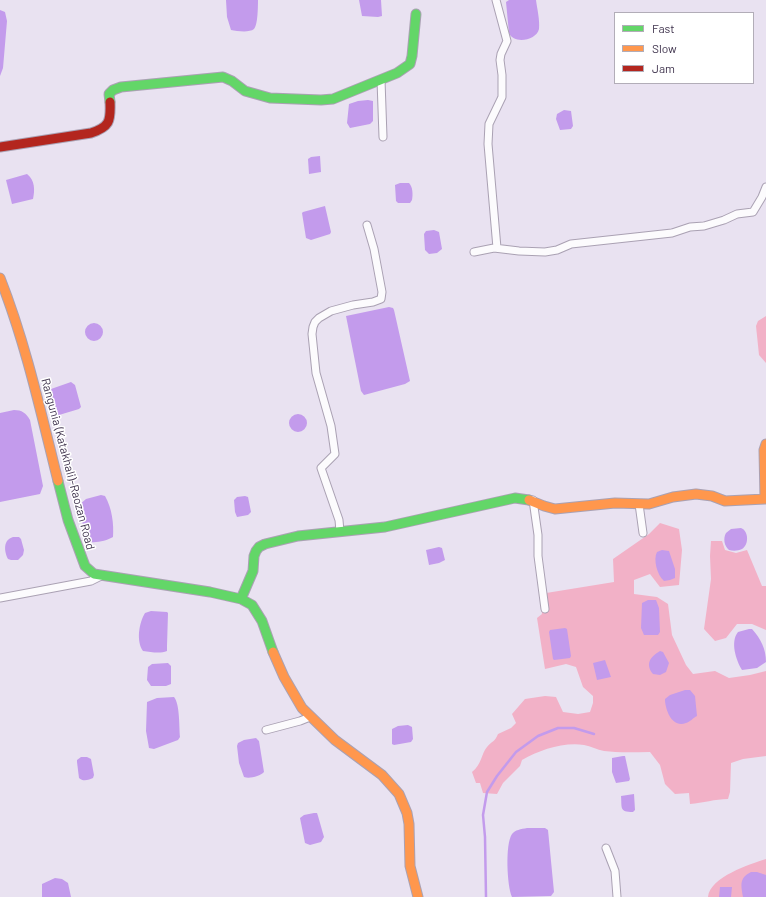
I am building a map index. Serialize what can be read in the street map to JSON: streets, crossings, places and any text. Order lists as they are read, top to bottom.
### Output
{
  "streets": {
    "street": ["Rangunia (Katakhali)-Raozan Road"]
  },
  "legend": ["Fast", "Slow", "Jam"]
}
